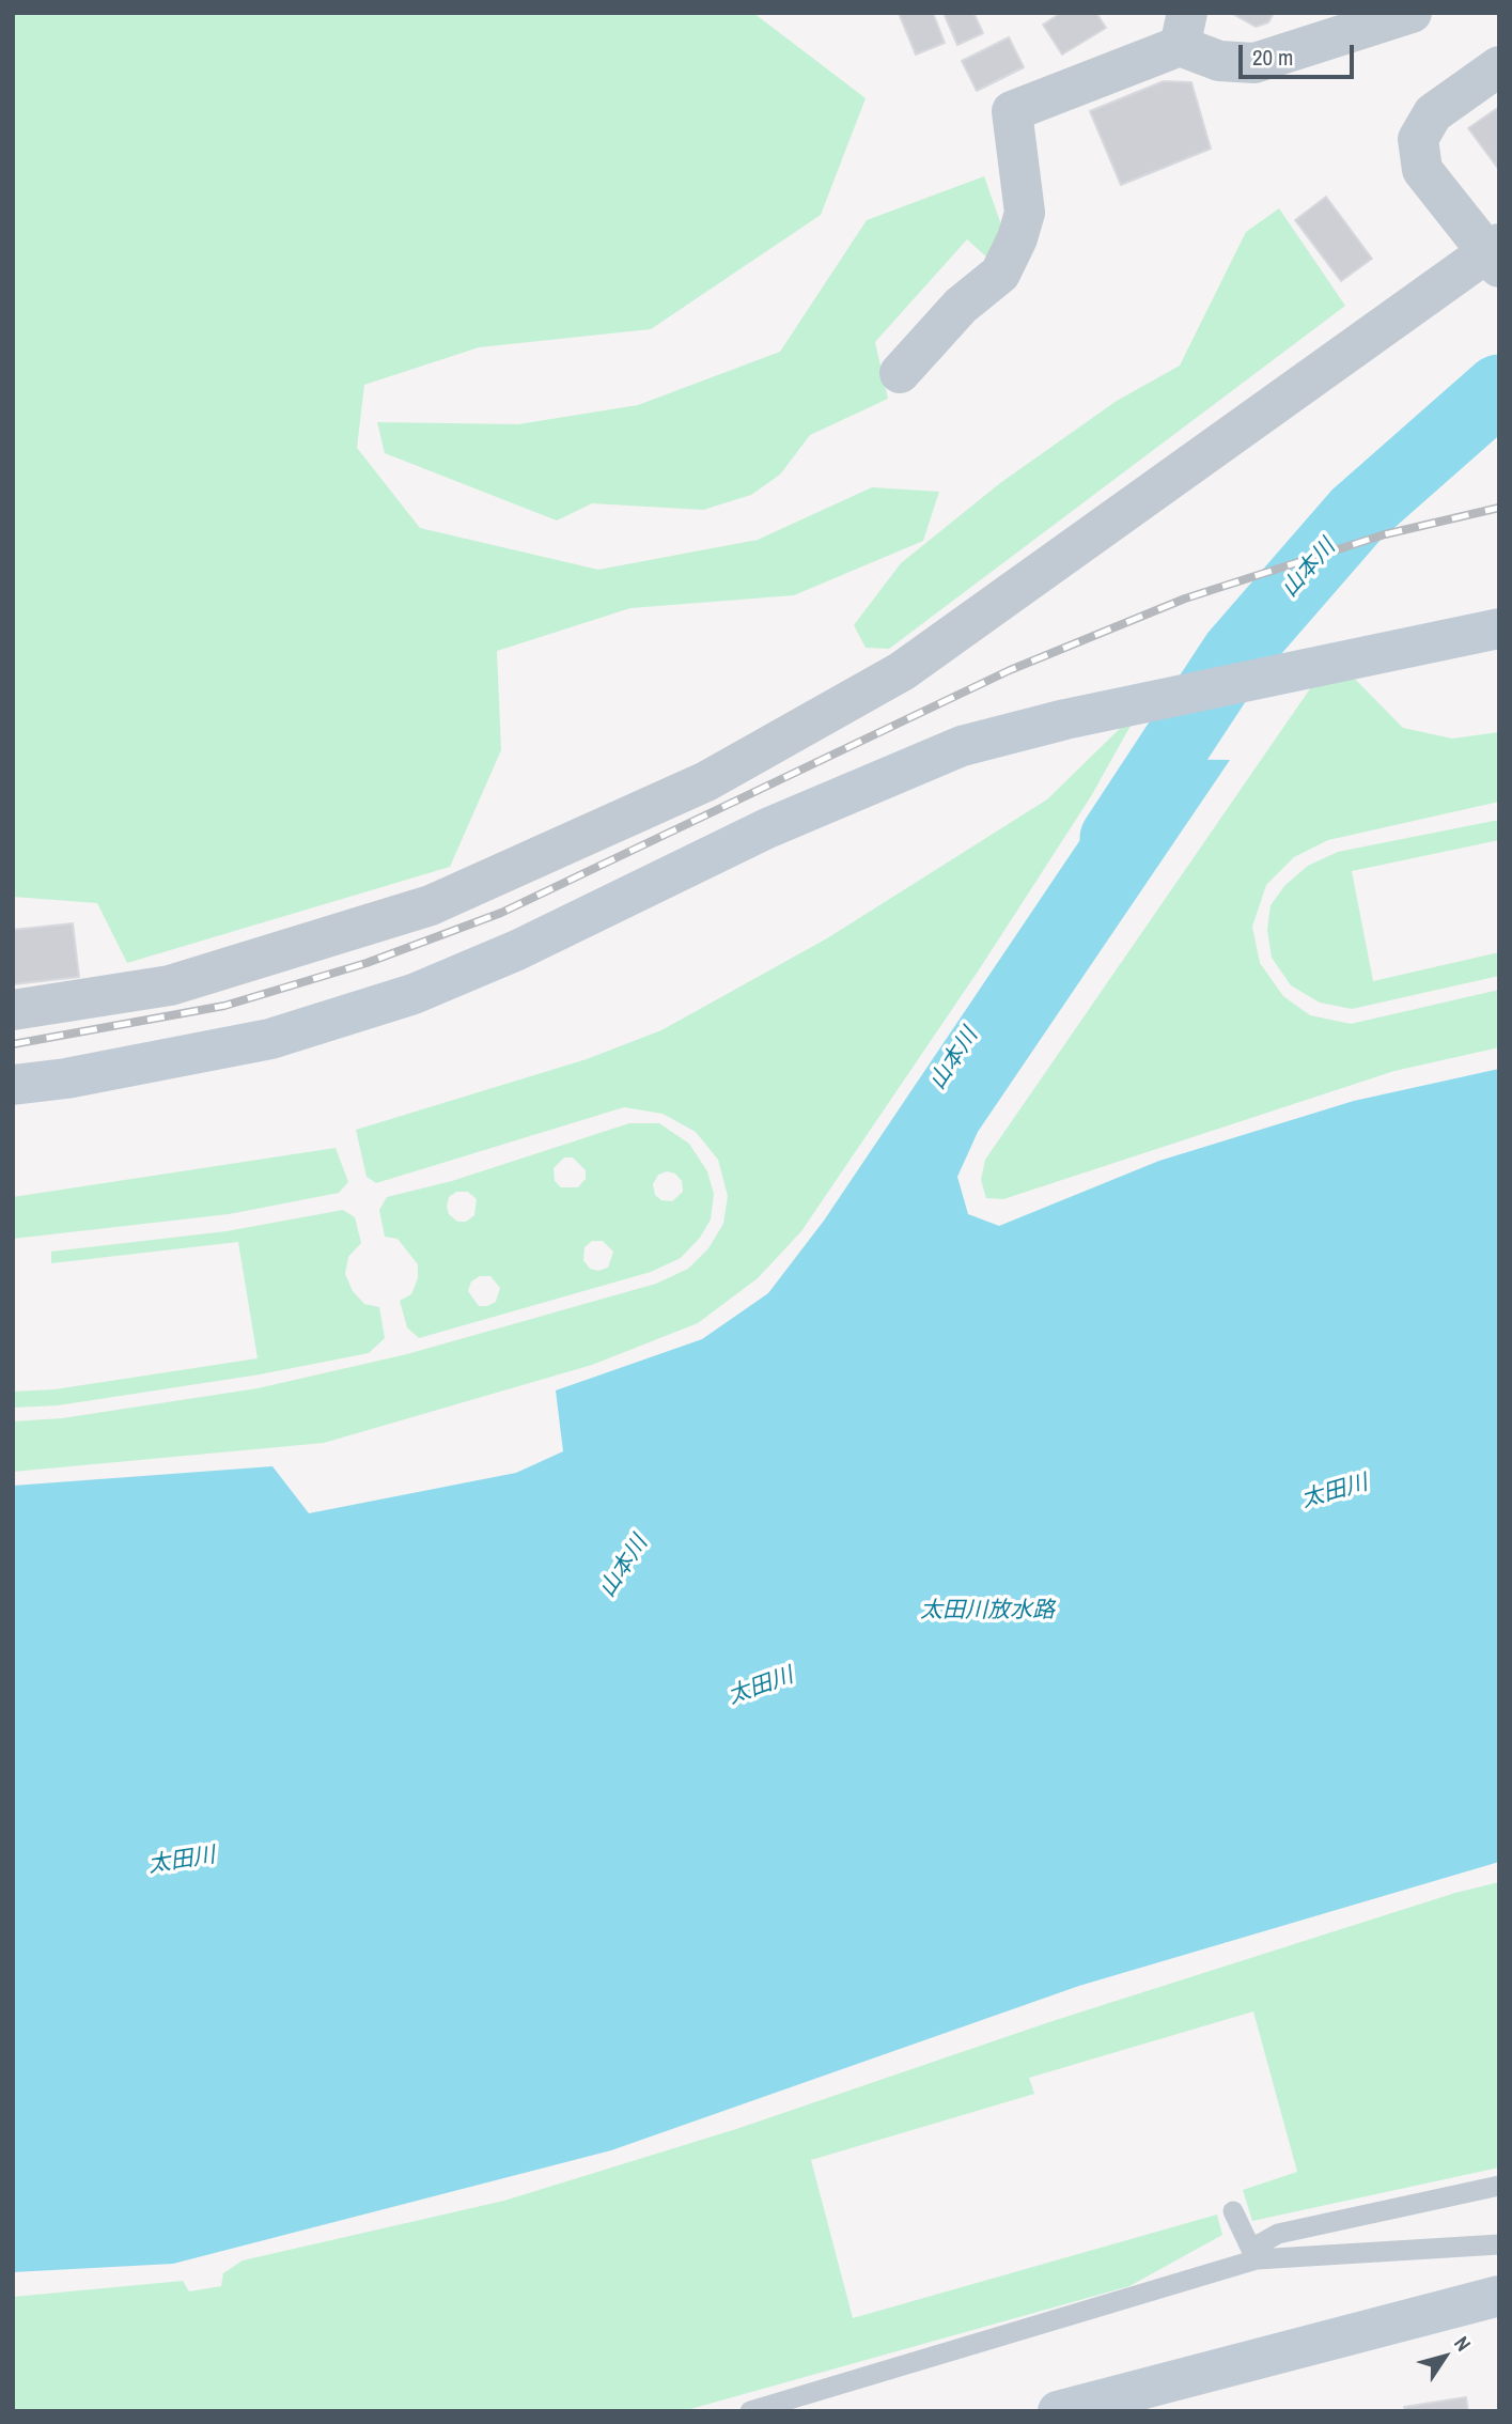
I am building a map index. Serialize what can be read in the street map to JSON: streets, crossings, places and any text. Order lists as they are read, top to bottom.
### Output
{
  "water": ["山本川", "太田川", "太田川放水路"],
  "scale_bar": "20 m",
  "north": "top right"
}
